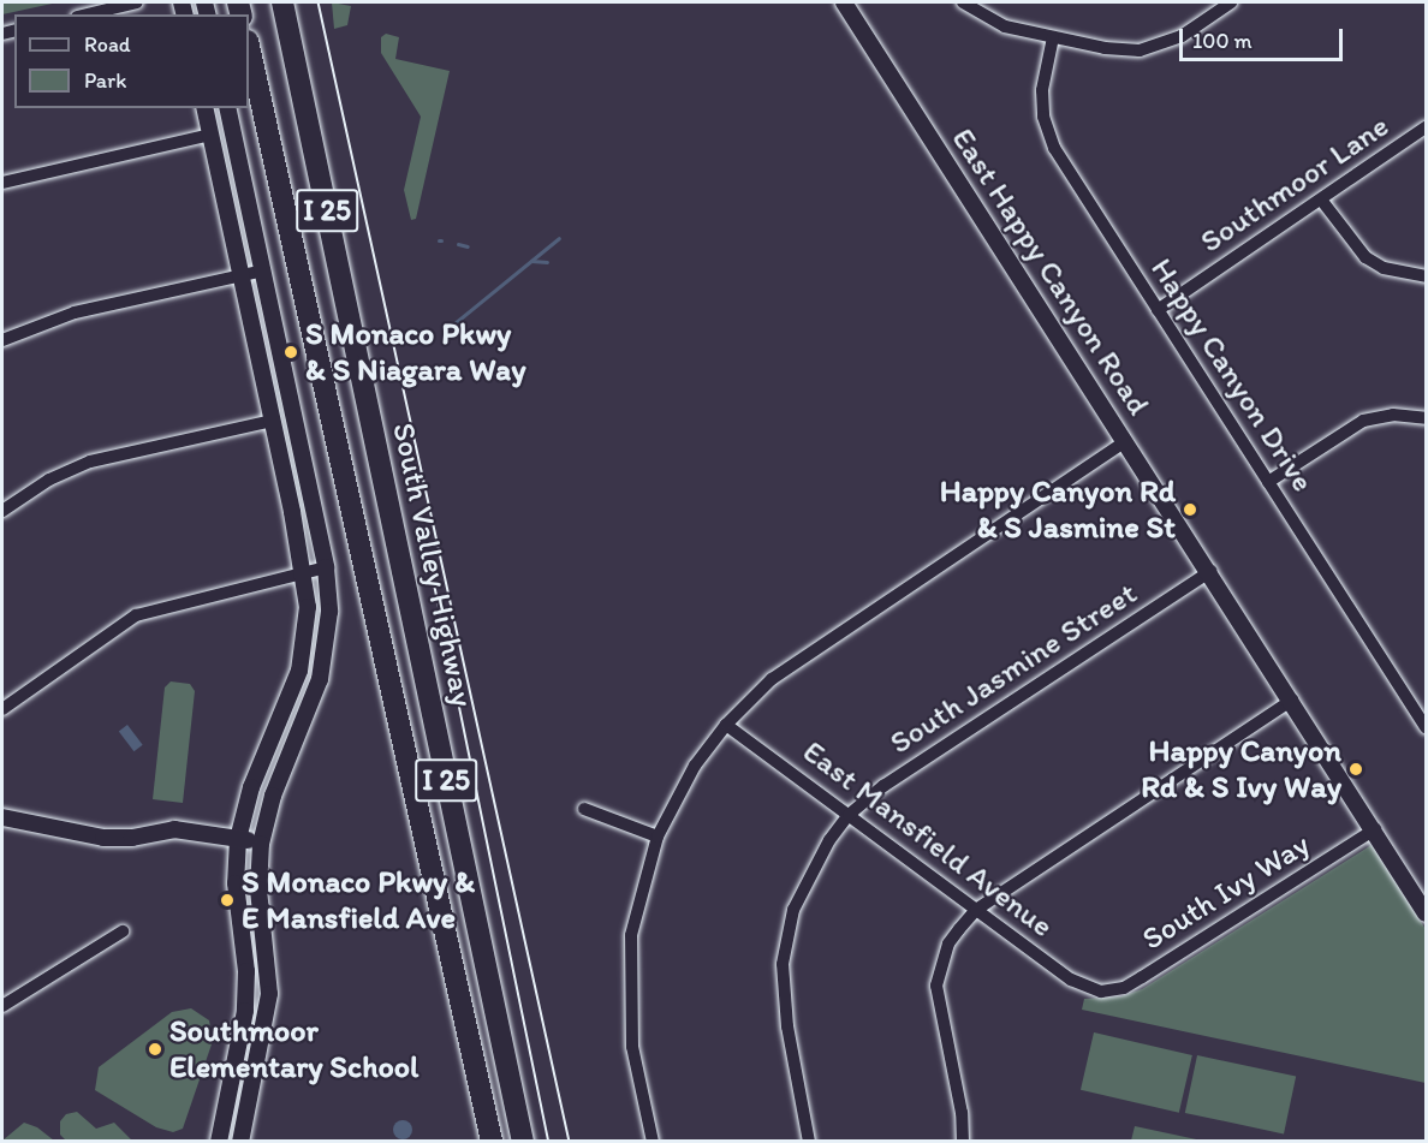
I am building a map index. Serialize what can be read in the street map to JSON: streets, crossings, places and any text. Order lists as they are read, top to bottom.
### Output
{
  "streets": {
    "highway": ["I 25", "South Valley Highway"],
    "main road": ["East Happy Canyon Road"],
    "street": [
      "Southmoor Lane",
      "Happy Canyon Drive",
      "South Jasmine Street",
      "East Mansfield Avenue",
      "South Ivy Way"
    ]
  },
  "crossings": [
    ["Southmoor Lane", "Happy Canyon Drive"],
    ["East Happy Canyon Road", "South Jasmine Street"],
    ["East Happy Canyon Road", "South Ivy Way"],
    ["South Jasmine Street", "East Mansfield Avenue"],
    ["East Mansfield Avenue", "South Ivy Way"]
  ],
  "places": [
    "S Monaco Pkwy & S Niagara Way",
    "Happy Canyon Rd & S Jasmine St",
    "Happy Canyon Rd & S Ivy Way",
    "S Monaco Pkwy & E Mansfield Ave",
    "Southmoor Elementary School"
  ],
  "legend": ["Road", "Park"],
  "scale_bar": "100 m"
}
